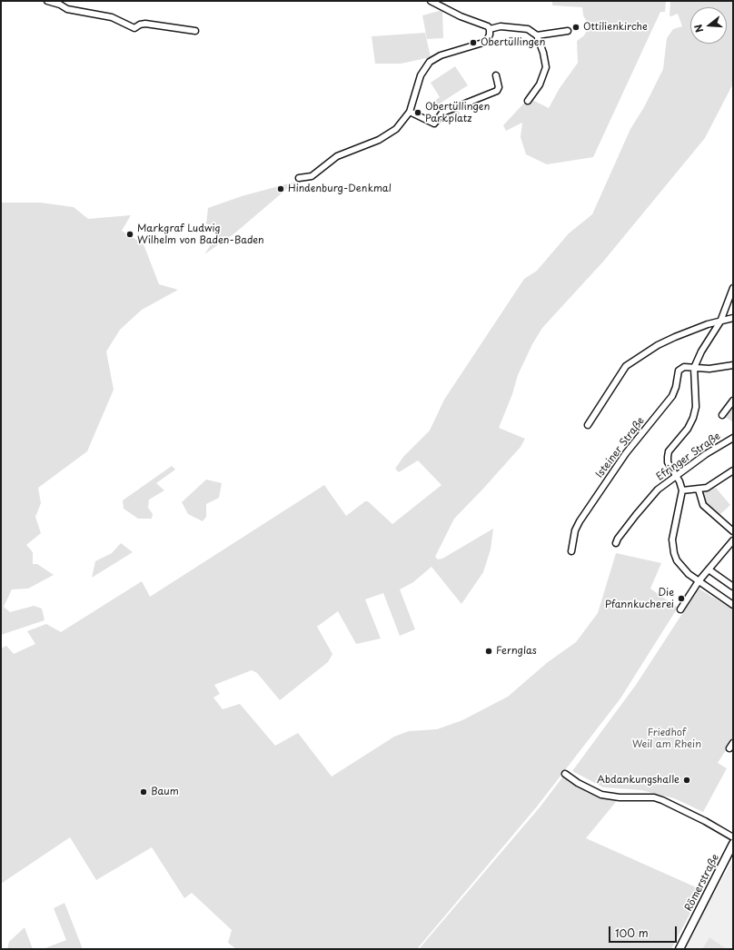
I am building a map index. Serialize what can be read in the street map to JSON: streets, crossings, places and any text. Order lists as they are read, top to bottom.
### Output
{
  "streets": {
    "street": ["Isteiner Straße", "Efringer Straße", "Römerstraße"]
  },
  "parks": ["Friedhof Weil am Rhein"],
  "places": [
    "Ottilienkirche",
    "Obertüllingen",
    "Obertüllingen Parkplatz",
    "Hindenburg-Denkmal",
    "Markgraf Ludwig Wilhelm von Baden-Baden",
    "Die Pfannkucherei",
    "Fernglas",
    "Abdankungshalle",
    "Baum"
  ],
  "scale_bar": "100 m",
  "north": "left"
}
